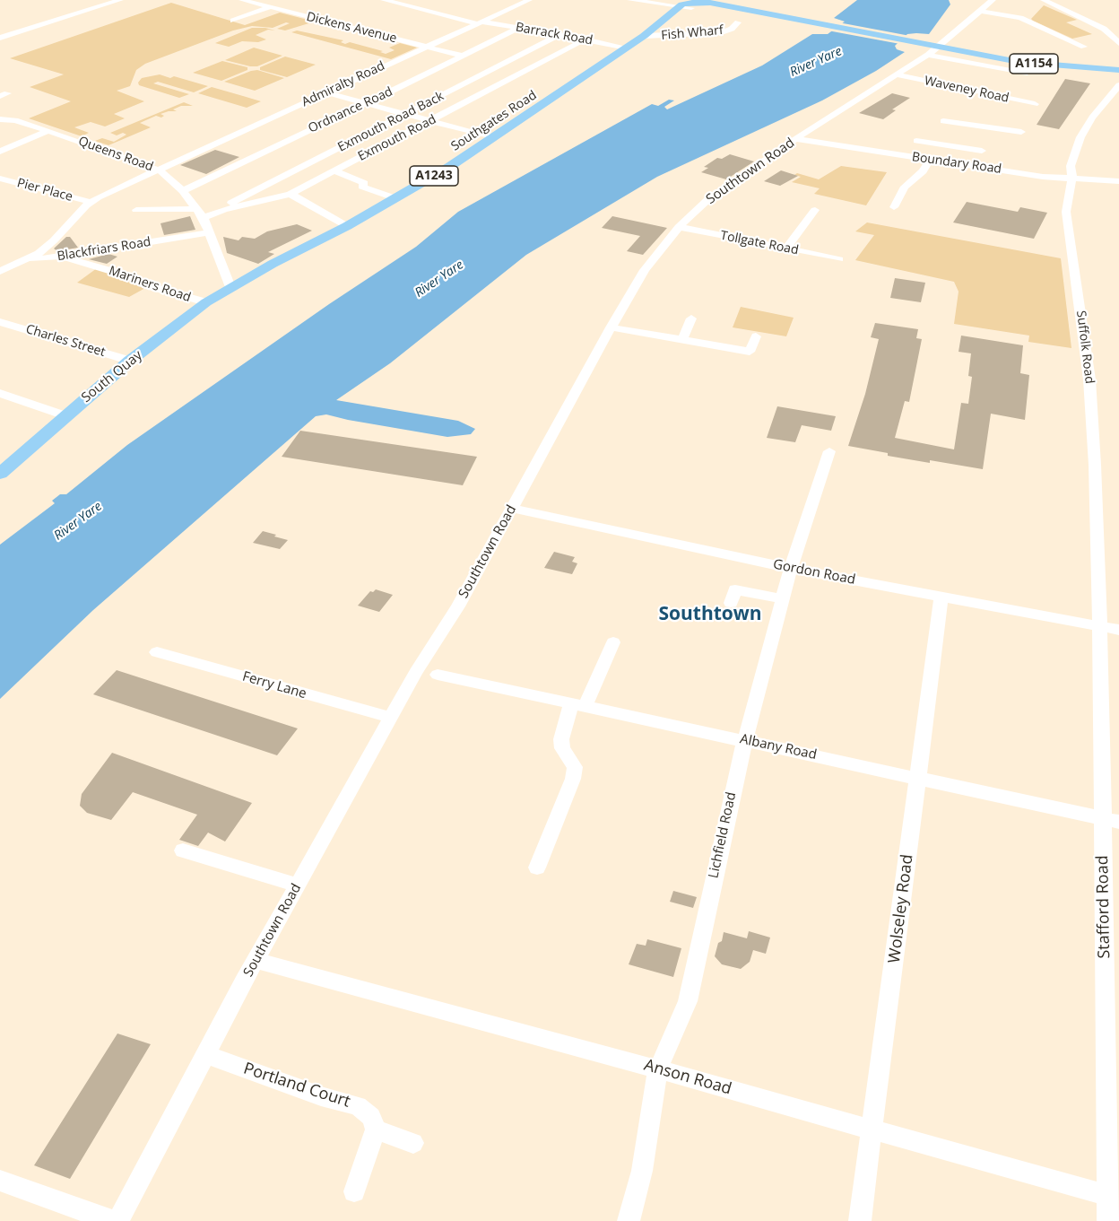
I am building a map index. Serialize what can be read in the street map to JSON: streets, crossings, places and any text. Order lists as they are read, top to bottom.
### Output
{
  "streets": {
    "main road": [
      "A1154",
      "Southgates Road",
      "A1243",
      "South Quay"
    ],
    "street": [
      "Dickens Avenue",
      "Fish Wharf",
      "Barrack Road",
      "Admiralty Road",
      "Waveney Road",
      "Ordnance Road",
      "Exmouth Road Back",
      "Exmouth Road",
      "Queens Road",
      "Boundary Road",
      "Southtown Road",
      "Pier Place",
      "Tollgate Road",
      "Blackfriars Road",
      "Mariners Road",
      "Charles Street",
      "Suffolk Road",
      "Gordon Road",
      "Ferry Lane",
      "Albany Road",
      "Lichfield Road",
      "Stafford Road",
      "Wolseley Road",
      "Anson Road",
      "Portland Court"
    ]
  },
  "crossings": [
    ["Dickens Avenue", "Admiralty Road"],
    ["Dickens Avenue", "Ordnance Road"],
    ["Fish Wharf", "A1243"],
    ["Barrack Road", "Admiralty Road"],
    ["Barrack Road", "Ordnance Road"],
    ["Barrack Road", "Southgates Road"],
    ["Barrack Road", "Exmouth Road Back"],
    ["Barrack Road", "Exmouth Road"],
    ["Barrack Road", "A1243"],
    ["A1154", "A1243"],
    ["Admiralty Road", "Queens Road"],
    ["Admiralty Road", "Pier Place"],
    ["Waveney Road", "Southtown Road"],
    ["Ordnance Road", "Queens Road"],
    ["Southgates Road", "Queens Road"],
    ["Southgates Road", "A1243"],
    ["Southgates Road", "South Quay"],
    ["Exmouth Road Back", "Exmouth Road"],
    ["Exmouth Road", "Queens Road"],
    ["Queens Road", "Blackfriars Road"],
    ["Queens Road", "South Quay"],
    ["Boundary Road", "Southtown Road"],
    ["Boundary Road", "Suffolk Road"],
    ["Southtown Road", "Tollgate Road"],
    ["Southtown Road", "Gordon Road"],
    ["Southtown Road", "Ferry Lane"],
    ["Southtown Road", "Anson Road"],
    ["Southtown Road", "Portland Court"],
    ["Blackfriars Road", "Mariners Road"],
    ["Mariners Road", "South Quay"],
    ["Charles Street", "South Quay"],
    ["Suffolk Road", "Gordon Road"],
    ["Suffolk Road", "Stafford Road"],
    ["Gordon Road", "Lichfield Road"],
    ["Gordon Road", "Stafford Road"],
    ["Gordon Road", "Wolseley Road"],
    ["Albany Road", "Lichfield Road"],
    ["Albany Road", "Stafford Road"],
    ["Albany Road", "Wolseley Road"],
    ["Lichfield Road", "Anson Road"],
    ["Stafford Road", "Anson Road"],
    ["Wolseley Road", "Anson Road"]
  ],
  "districts": ["Southtown"],
  "water": ["River Yare"]
}
